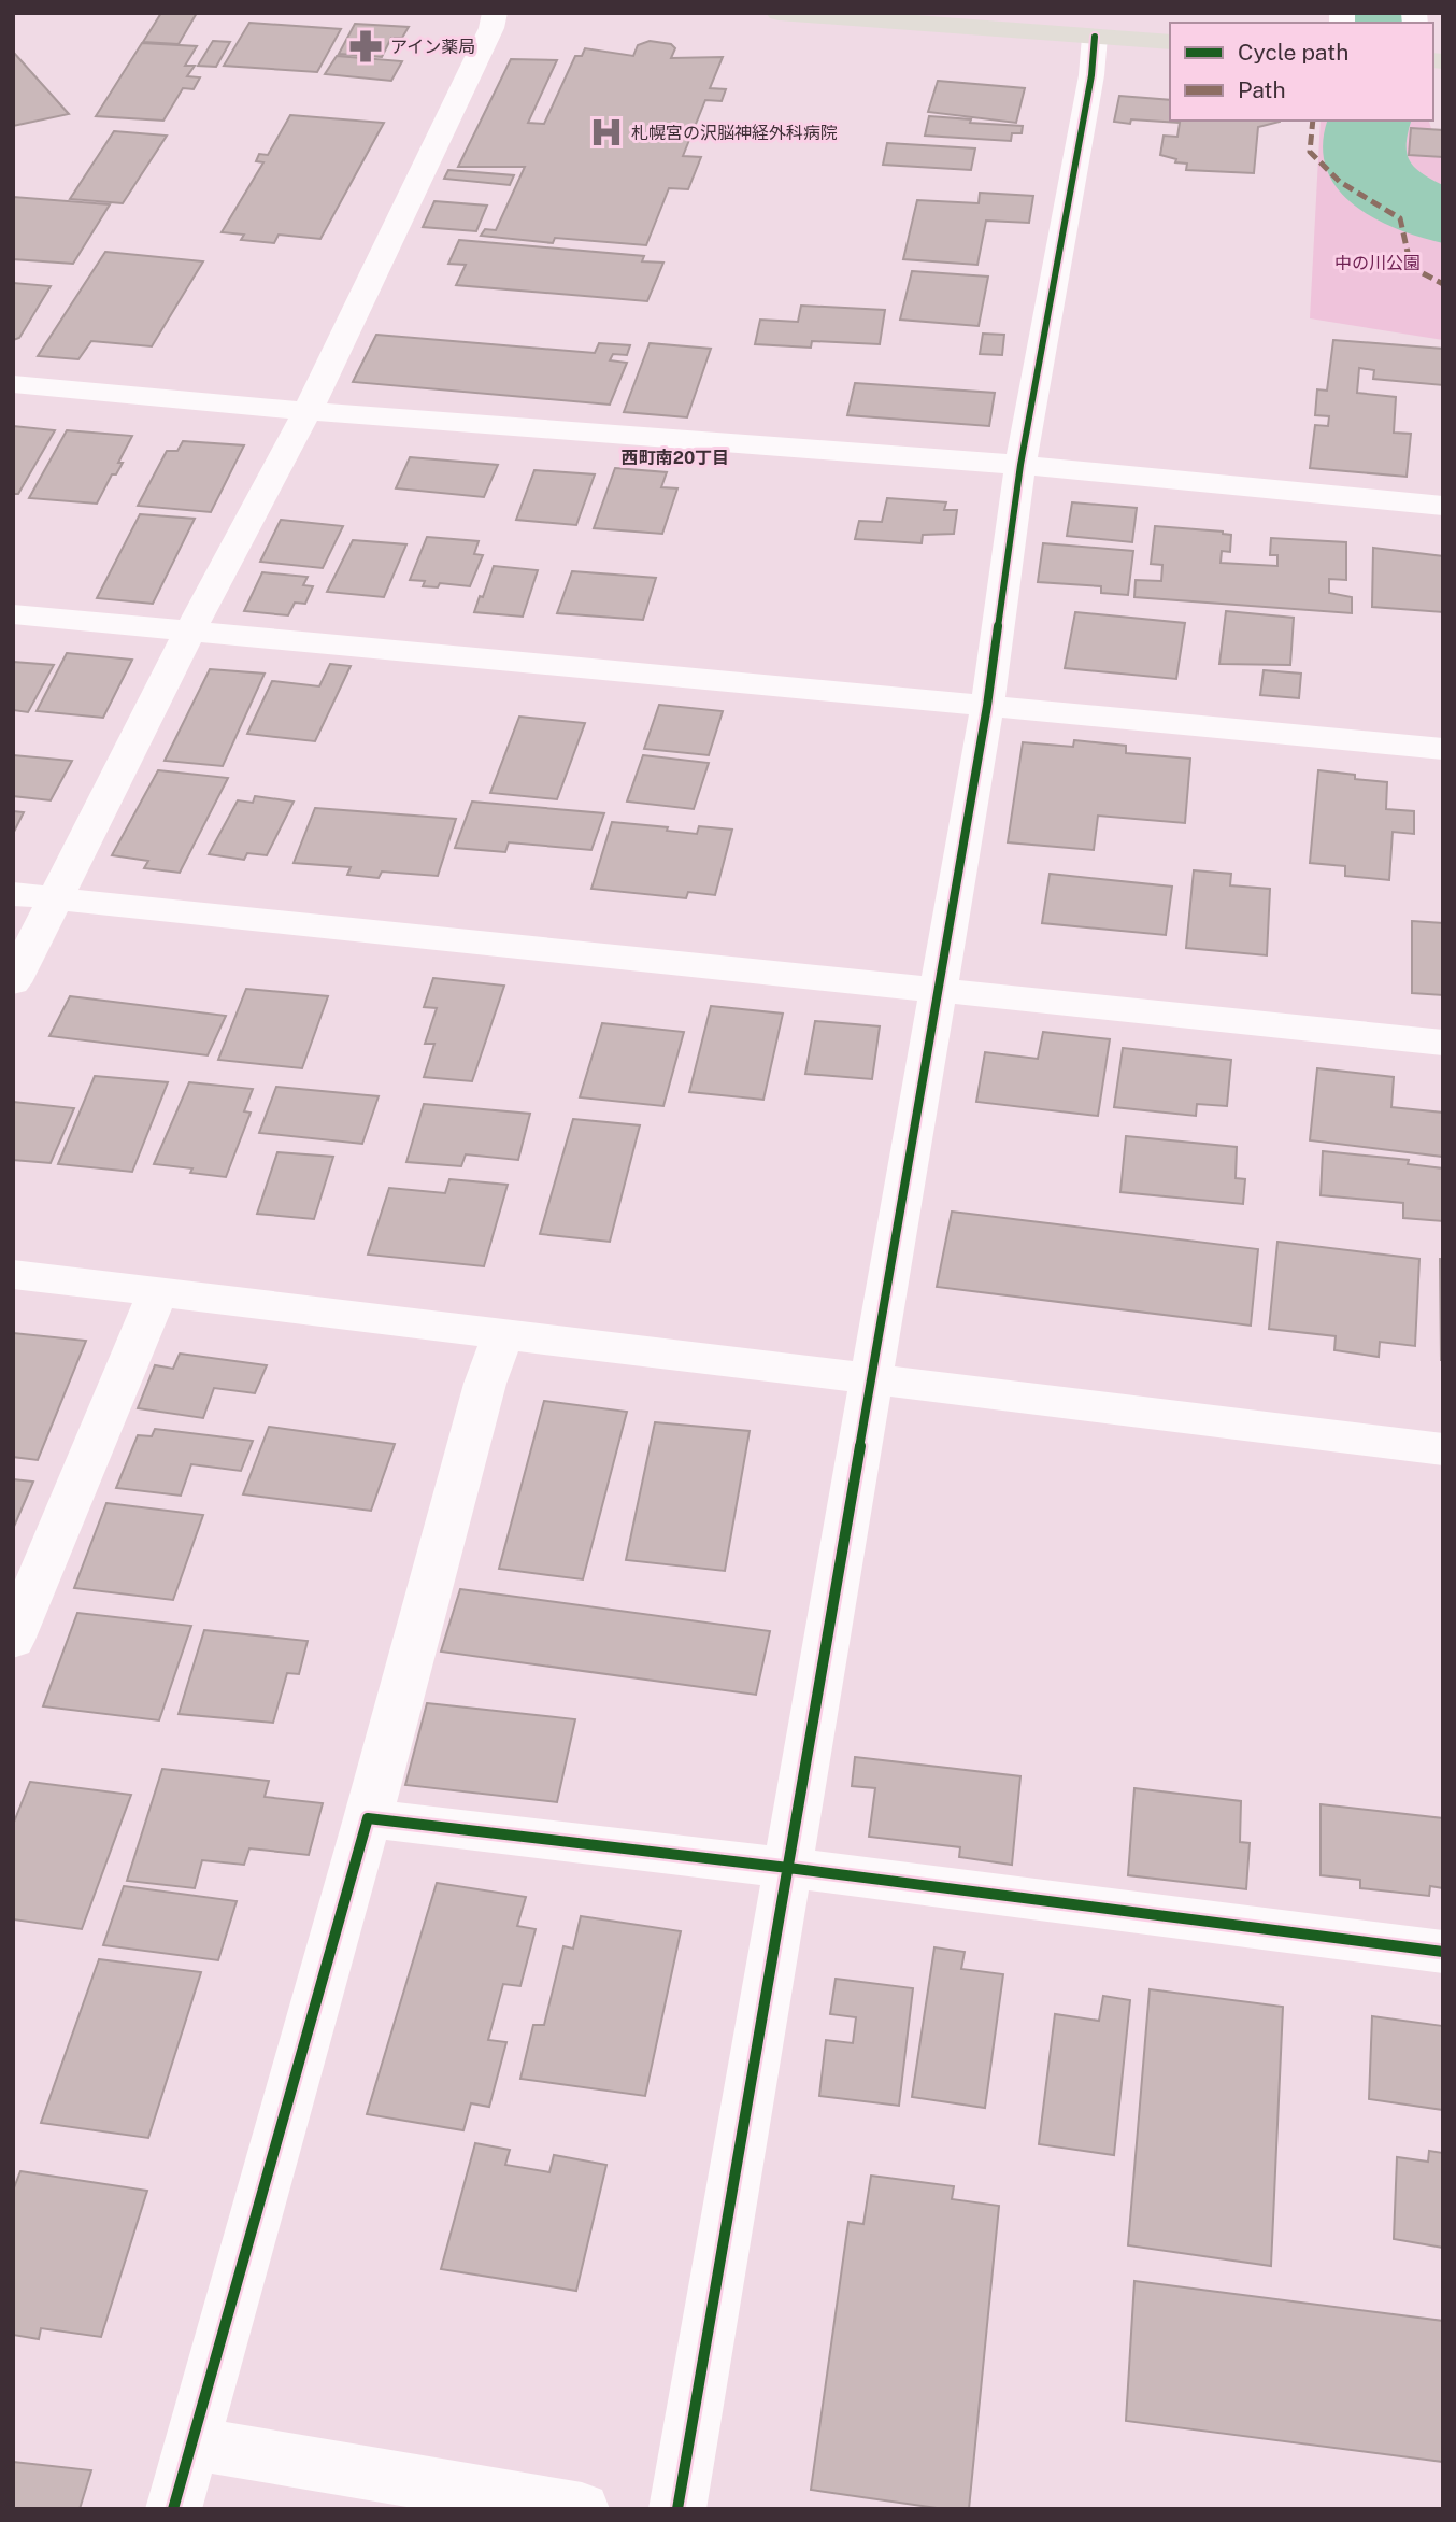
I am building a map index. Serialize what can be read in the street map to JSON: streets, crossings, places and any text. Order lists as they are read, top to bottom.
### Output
{
  "districts": ["西町南20丁目"],
  "parks": ["中の川公園"],
  "places": {
    "pharmacy": ["アイン薬局"],
    "hospital": ["札幌宮の沢脳神経外科病院"]
  },
  "legend": ["Cycle path", "Path"]
}
